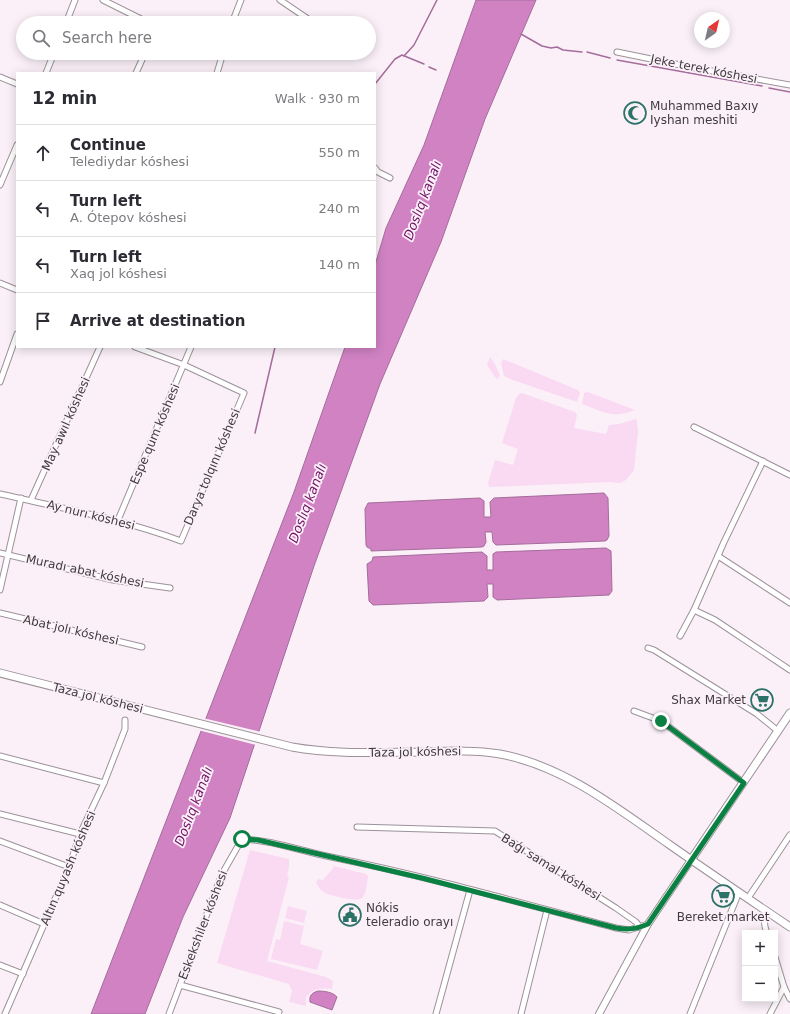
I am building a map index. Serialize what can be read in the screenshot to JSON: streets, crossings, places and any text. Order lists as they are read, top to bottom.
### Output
{
  "streets": {
    "main road": ["Taza jol kóshesi"],
    "street": [
      "Jeke terek kóshesi",
      "May awıl kóshesi",
      "Espe qum kóshesi",
      "Darya tolqını kóshesi",
      "Ay nurı kóshesi",
      "Muradı abat kóshesi",
      "Abat jolı kóshesi",
      "Baǵı samal kóshesi",
      "Altın quyash kóshesi",
      "Eskekshiler kóshesi"
    ]
  },
  "crossings": [
    ["May awıl kóshesi", "Ay nurı kóshesi"],
    ["Espe qum kóshesi", "Darya tolqını kóshesi"],
    ["Espe qum kóshesi", "Ay nurı kóshesi"],
    ["Darya tolqını kóshesi", "Ay nurı kóshesi"]
  ],
  "water": ["Doslıq kanalı"],
  "places": {
    "mosque": ["Muhammed Baxıy Iyshan meshiti"],
    "supermarket": ["Shax Market", "Bereket market"],
    "public building": ["Nókis teleradio orayı"]
  },
  "north": "top right",
  "page": {
    "search": "Search here",
    "heading": ["12 min", "Walk · 930 m"],
    "list": [
      ["Continue", "Telediydar kóshesi", "550 m"],
      ["Turn left", "A. Ótepov kóshesi", "240 m"],
      ["Turn left", "Xaq jol kóshesi", "140 m"],
      "Arrive at destination"
    ],
    "map_buttons": ["+", "−"]
  }
}
